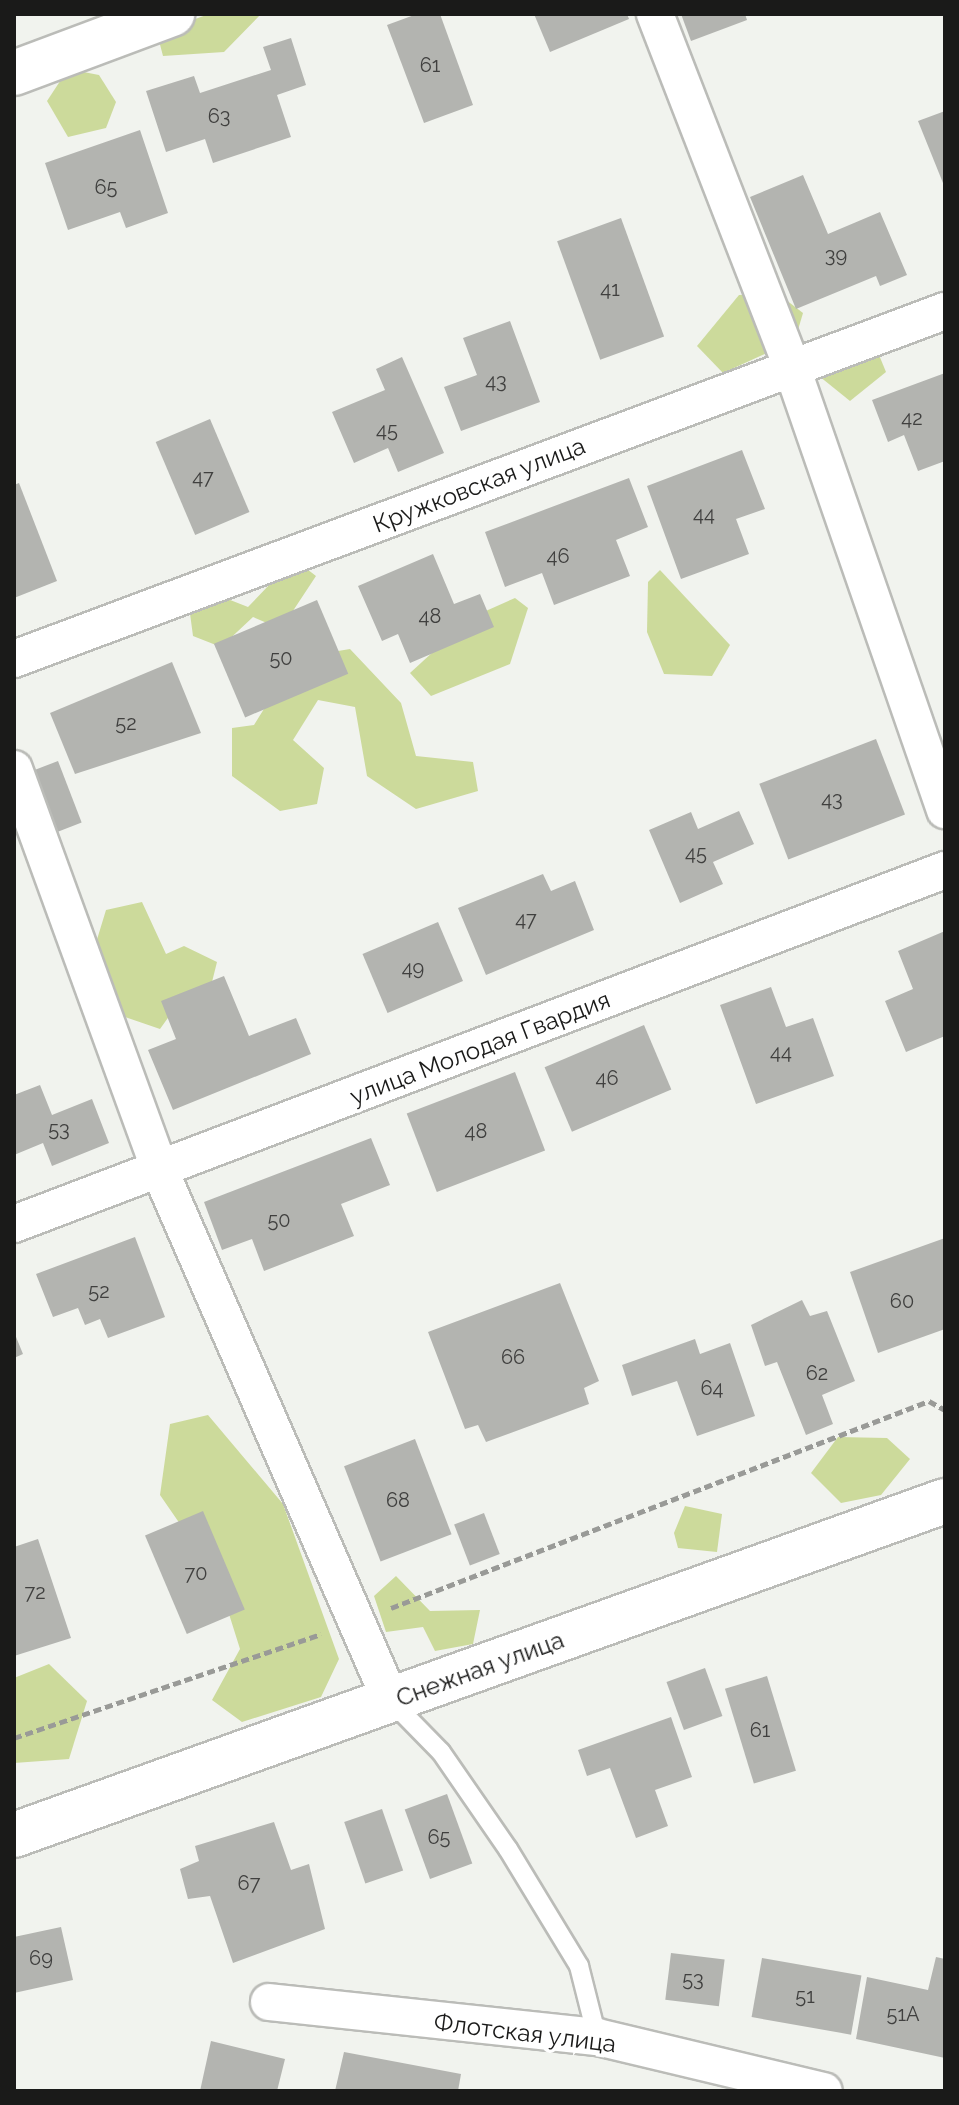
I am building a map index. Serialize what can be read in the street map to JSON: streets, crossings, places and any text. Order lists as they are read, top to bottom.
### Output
{
  "streets": {
    "street": [
      "Кружковская улица",
      "улица Молодая Гвардия",
      "Снежная улица",
      "Флотская улица"
    ]
  },
  "house_numbers": [
    "61",
    "63",
    "65",
    "39",
    "41",
    "43",
    "42",
    "45",
    "47",
    "44",
    "46",
    "48",
    "50",
    "52",
    "43",
    "45",
    "47",
    "49",
    "44",
    "46",
    "53",
    "48",
    "50",
    "52",
    "60",
    "66",
    "62",
    "64",
    "68",
    "70",
    "72",
    "61",
    "65",
    "67",
    "69",
    "53",
    "51",
    "51А"
  ]
}
